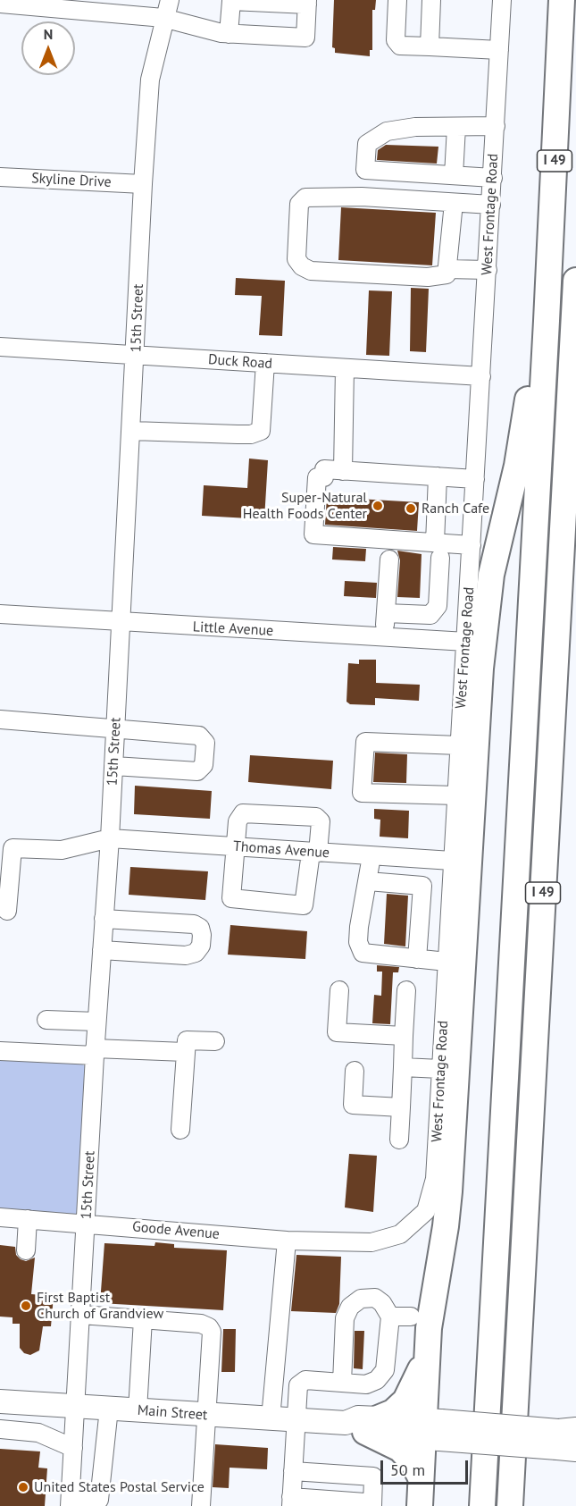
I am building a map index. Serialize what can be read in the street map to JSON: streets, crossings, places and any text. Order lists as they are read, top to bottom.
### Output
{
  "streets": {
    "highway": ["I 49"],
    "main road": ["Main Street"],
    "street": [
      "Skyline Drive",
      "West Frontage Road",
      "15th Street",
      "Duck Road",
      "Little Avenue",
      "Thomas Avenue",
      "Goode Avenue"
    ]
  },
  "crossings": [
    ["Skyline Drive", "15th Street"],
    ["West Frontage Road", "Duck Road"],
    ["West Frontage Road", "Little Avenue"],
    ["West Frontage Road", "Thomas Avenue"],
    ["West Frontage Road", "Goode Avenue"],
    ["15th Street", "Duck Road"],
    ["15th Street", "Little Avenue"],
    ["15th Street", "Thomas Avenue"],
    ["15th Street", "Goode Avenue"],
    ["15th Street", "Main Street"]
  ],
  "places": [
    "Super-Natural Health Foods Center",
    "Ranch Cafe",
    "First Baptist Church of Grandview",
    "United States Postal Service"
  ],
  "scale_bar": "50 m",
  "north": "top"
}
